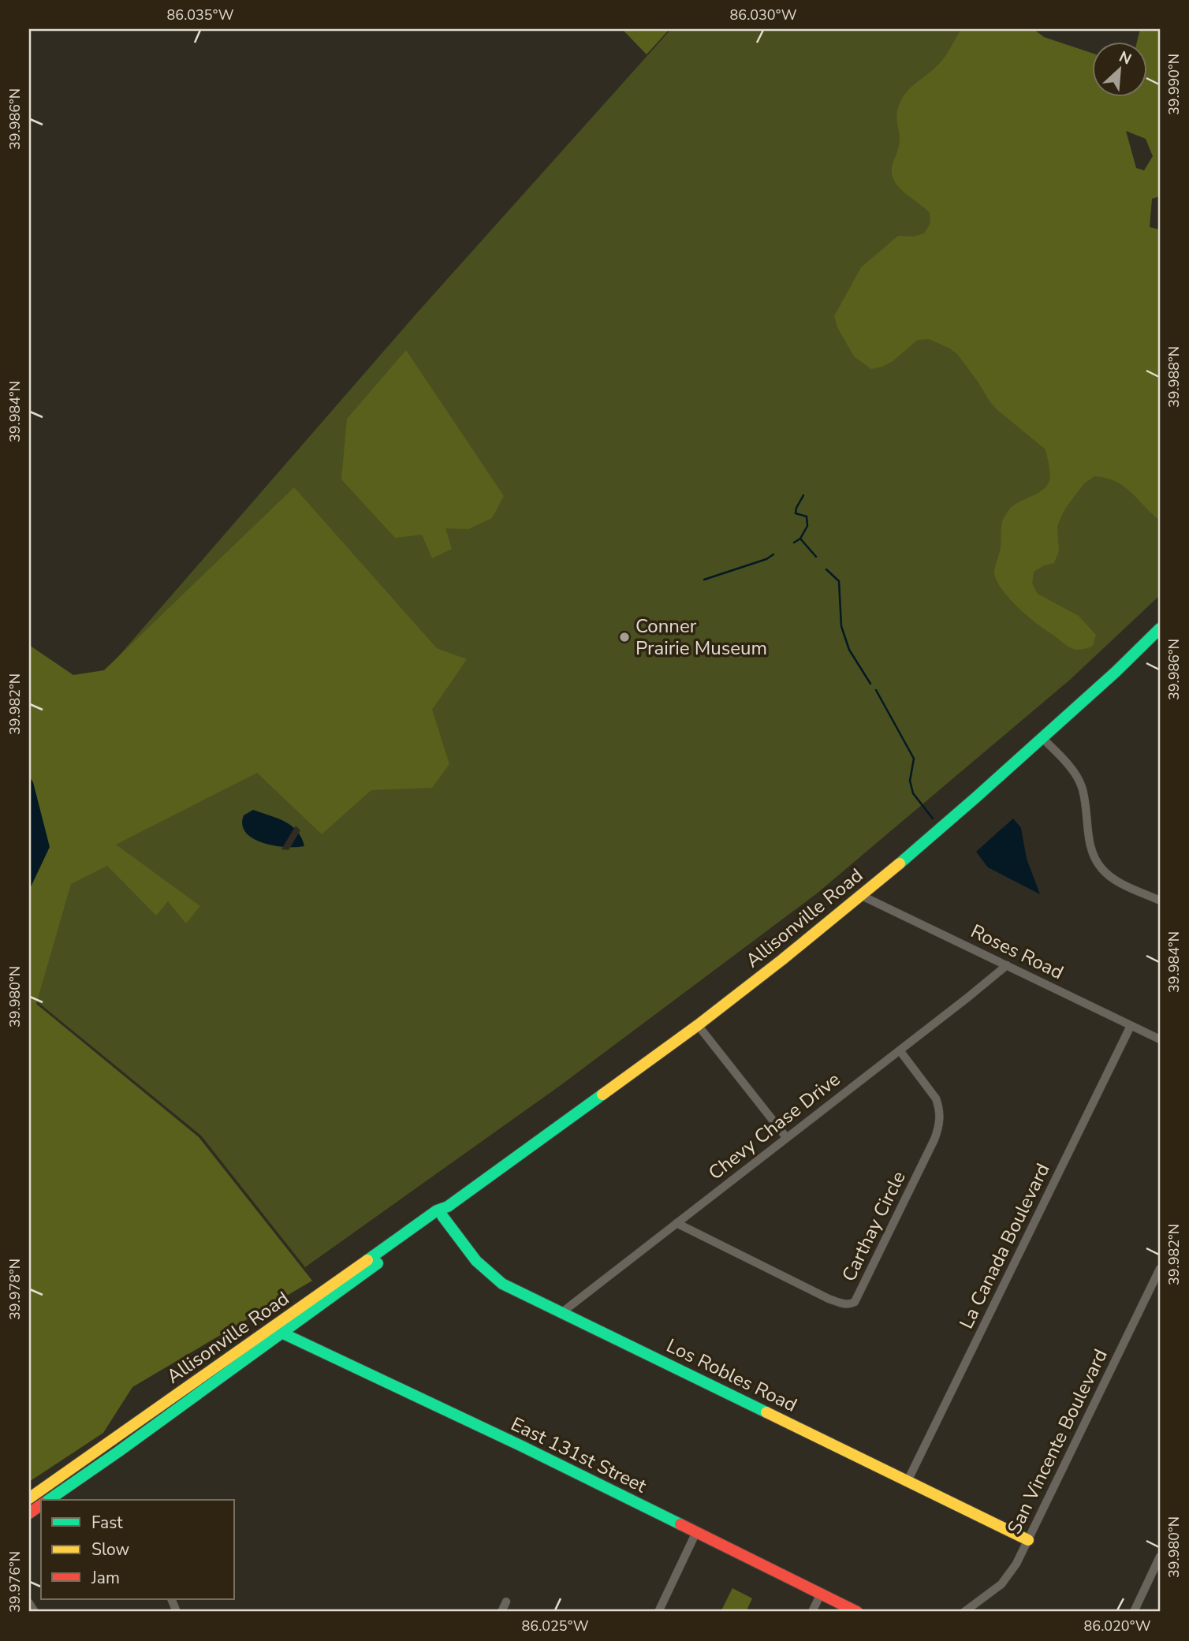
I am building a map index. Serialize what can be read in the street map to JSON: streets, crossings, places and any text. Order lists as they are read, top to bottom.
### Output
{
  "streets": {
    "main road": ["Allisonville Road", "Los Robles Road", "East 131st Street"],
    "street": [
      "Roses Road",
      "Chevy Chase Drive",
      "Carthay Circle",
      "La Canada Boulevard",
      "San Vincente Boulevard"
    ]
  },
  "crossings": [
    ["Allisonville Road", "Roses Road"],
    ["Allisonville Road", "Los Robles Road"],
    ["Allisonville Road", "East 131st Street"],
    ["Roses Road", "Chevy Chase Drive"],
    ["Roses Road", "La Canada Boulevard"],
    ["Chevy Chase Drive", "Carthay Circle"],
    ["Chevy Chase Drive", "Los Robles Road"],
    ["La Canada Boulevard", "Los Robles Road"],
    ["Los Robles Road", "San Vincente Boulevard"]
  ],
  "places": ["Conner Prairie Museum"],
  "legend": ["Fast", "Slow", "Jam"],
  "north": "top right",
  "coordinates": [
    "86.035°W",
    "86.030°W",
    "39.990°N",
    "39.986°N",
    "39.988°N",
    "39.984°N",
    "39.982°N",
    "39.980°N",
    "39.978°N",
    "39.976°N",
    "86.025°W",
    "86.020°W"
  ]
}
